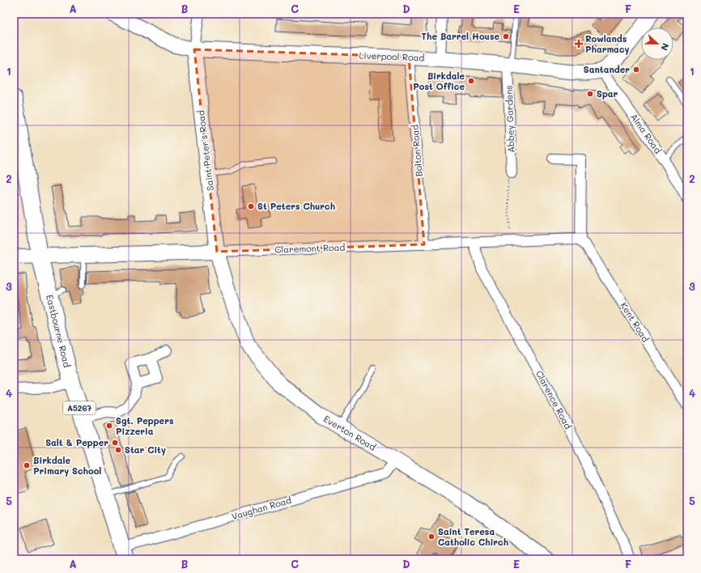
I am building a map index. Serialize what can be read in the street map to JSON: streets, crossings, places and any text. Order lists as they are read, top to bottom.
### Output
{
  "streets": {
    "main road": [
      "Liverpool Road",
      "Saint Peter's Road",
      "Claremont Road",
      "Eastbourne Road",
      "A5267",
      "Everton Road"
    ],
    "street": [
      "Abbey Gardens",
      "Alma Road",
      "Bolton Road",
      "Kent Road",
      "Clarence Road",
      "Vaughan Road"
    ]
  },
  "crossings": [
    ["Liverpool Road", "Abbey Gardens"],
    ["Liverpool Road", "Alma Road"],
    ["Liverpool Road", "Saint Peter's Road"],
    ["Liverpool Road", "Bolton Road"],
    ["Saint Peter's Road", "Claremont Road"],
    ["Saint Peter's Road", "Everton Road"],
    ["Bolton Road", "Claremont Road"],
    ["Claremont Road", "Kent Road"],
    ["Claremont Road", "Eastbourne Road"],
    ["Claremont Road", "Clarence Road"],
    ["Claremont Road", "Everton Road"],
    ["Eastbourne Road", "Vaughan Road"],
    ["Everton Road", "Vaughan Road"]
  ],
  "places": {
    "other": [
      "The Barrel House",
      "Santander",
      "Birkdale Post Office",
      "Spar",
      "St Peters Church",
      "Sgt. Peppers Pizzeria",
      "Salt & Pepper",
      "Star City",
      "Birkdale Primary School",
      "Saint Teresa Catholic Chirch"
    ],
    "health": ["Rowlands Pharmacy"]
  },
  "north": "right",
  "grid": {
    "columns": [
      "A",
      "B",
      "C",
      "D",
      "E",
      "F"
    ],
    "rows": [
      "1",
      "2",
      "3",
      "4",
      "5"
    ]
  }
}
